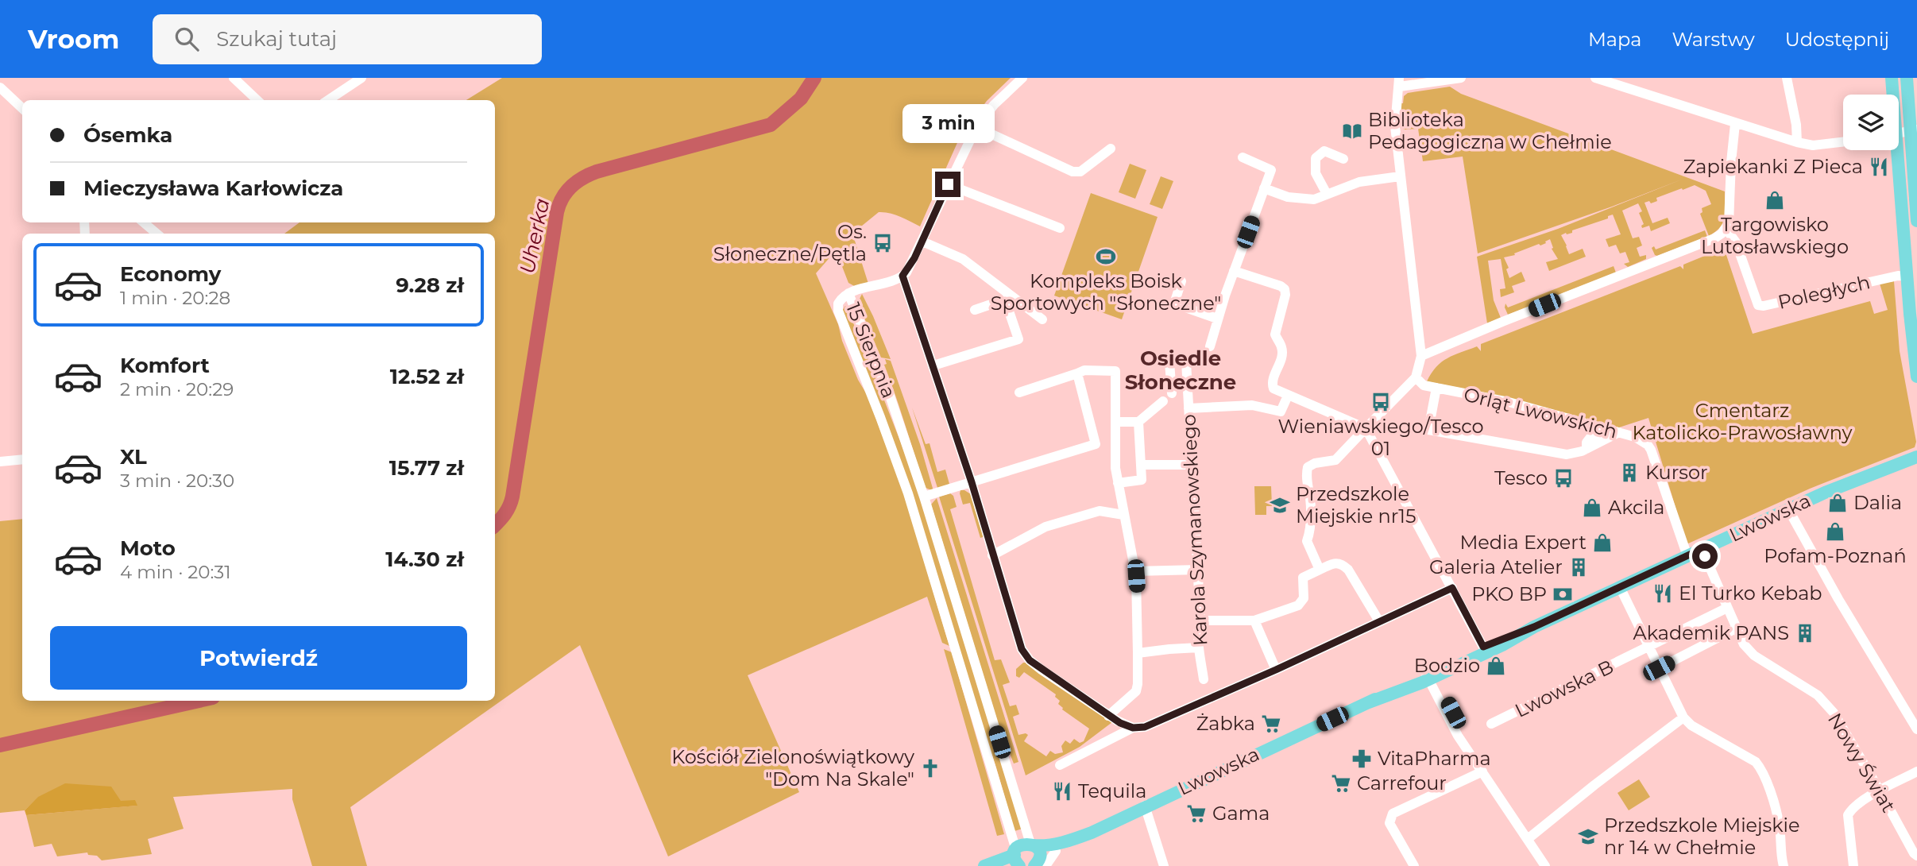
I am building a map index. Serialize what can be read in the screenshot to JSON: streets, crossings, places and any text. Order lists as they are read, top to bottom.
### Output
{
  "streets": {
    "main road": ["Lwowska"],
    "street": [
      "Poległych",
      "15 Sierpnia",
      "Orląt Lwowskich",
      "Karola Szymanowskiego",
      "Lwowska B",
      "Nowy Świat"
    ]
  },
  "crossings": [
    ["15 Sierpnia", "Lwowska"],
    ["Orląt Lwowskich", "Lwowska"],
    ["Lwowska", "Nowy Świat"],
    ["Lwowska B", "Nowy Świat"]
  ],
  "districts": ["Osiedle Słoneczne"],
  "water": ["Uherka"],
  "parks": ["Cmentarz Katolicko-Prawosławny"],
  "places": {
    "library": ["Biblioteka Pedagogiczna w Chełmie"],
    "restaurant": ["Zapiekanki Z Pieca", "El Turko Kebab", "Tequila"],
    "shop": [
      "Targowisko Lutosławskiego",
      "Dalia",
      "Akcila",
      "Pofam-Poznań",
      "Media Expert",
      "Bodzio"
    ],
    "bus stop": ["Os. Słoneczne/Pętla", "Wieniawskiego/Tesco 01", "Tesco"],
    "sports": ["Kompleks Boisk Sportowych \"Słoneczne\""],
    "building": ["Kursor", "Galeria Atelier", "Akademik PANS"],
    "school or university": ["Przedszkole Miejskie nr15", "Przedszkole Miejskie nr 14 w Chełmie"],
    "bank": ["PKO BP"],
    "supermarket": ["Żabka", "Carrefour", "Gama"],
    "pharmacy": ["VitaPharma"],
    "church": ["Kościół Zielonoświątkowy \"Dom Na Skale\""]
  },
  "page": {
    "header": "Vroom",
    "search": "Szukaj tutaj",
    "nav": ["Mapa", "Warstwy", "Udostępnij"],
    "banner": ["Ósemka", "Mieczysława Karłowicza"],
    "bubble": "3 min",
    "list": [
      {
        "name": "Economy",
        "note": "1 min · 20:28",
        "value": "9.28 zł"
      },
      {
        "name": "Komfort",
        "note": "2 min · 20:29",
        "value": "12.52 zł"
      },
      {
        "name": "XL",
        "note": "3 min · 20:30",
        "value": "15.77 zł"
      },
      {
        "name": "Moto",
        "note": "4 min · 20:31",
        "value": "14.30 zł"
      }
    ],
    "buttons": "Potwierdź"
  }
}
